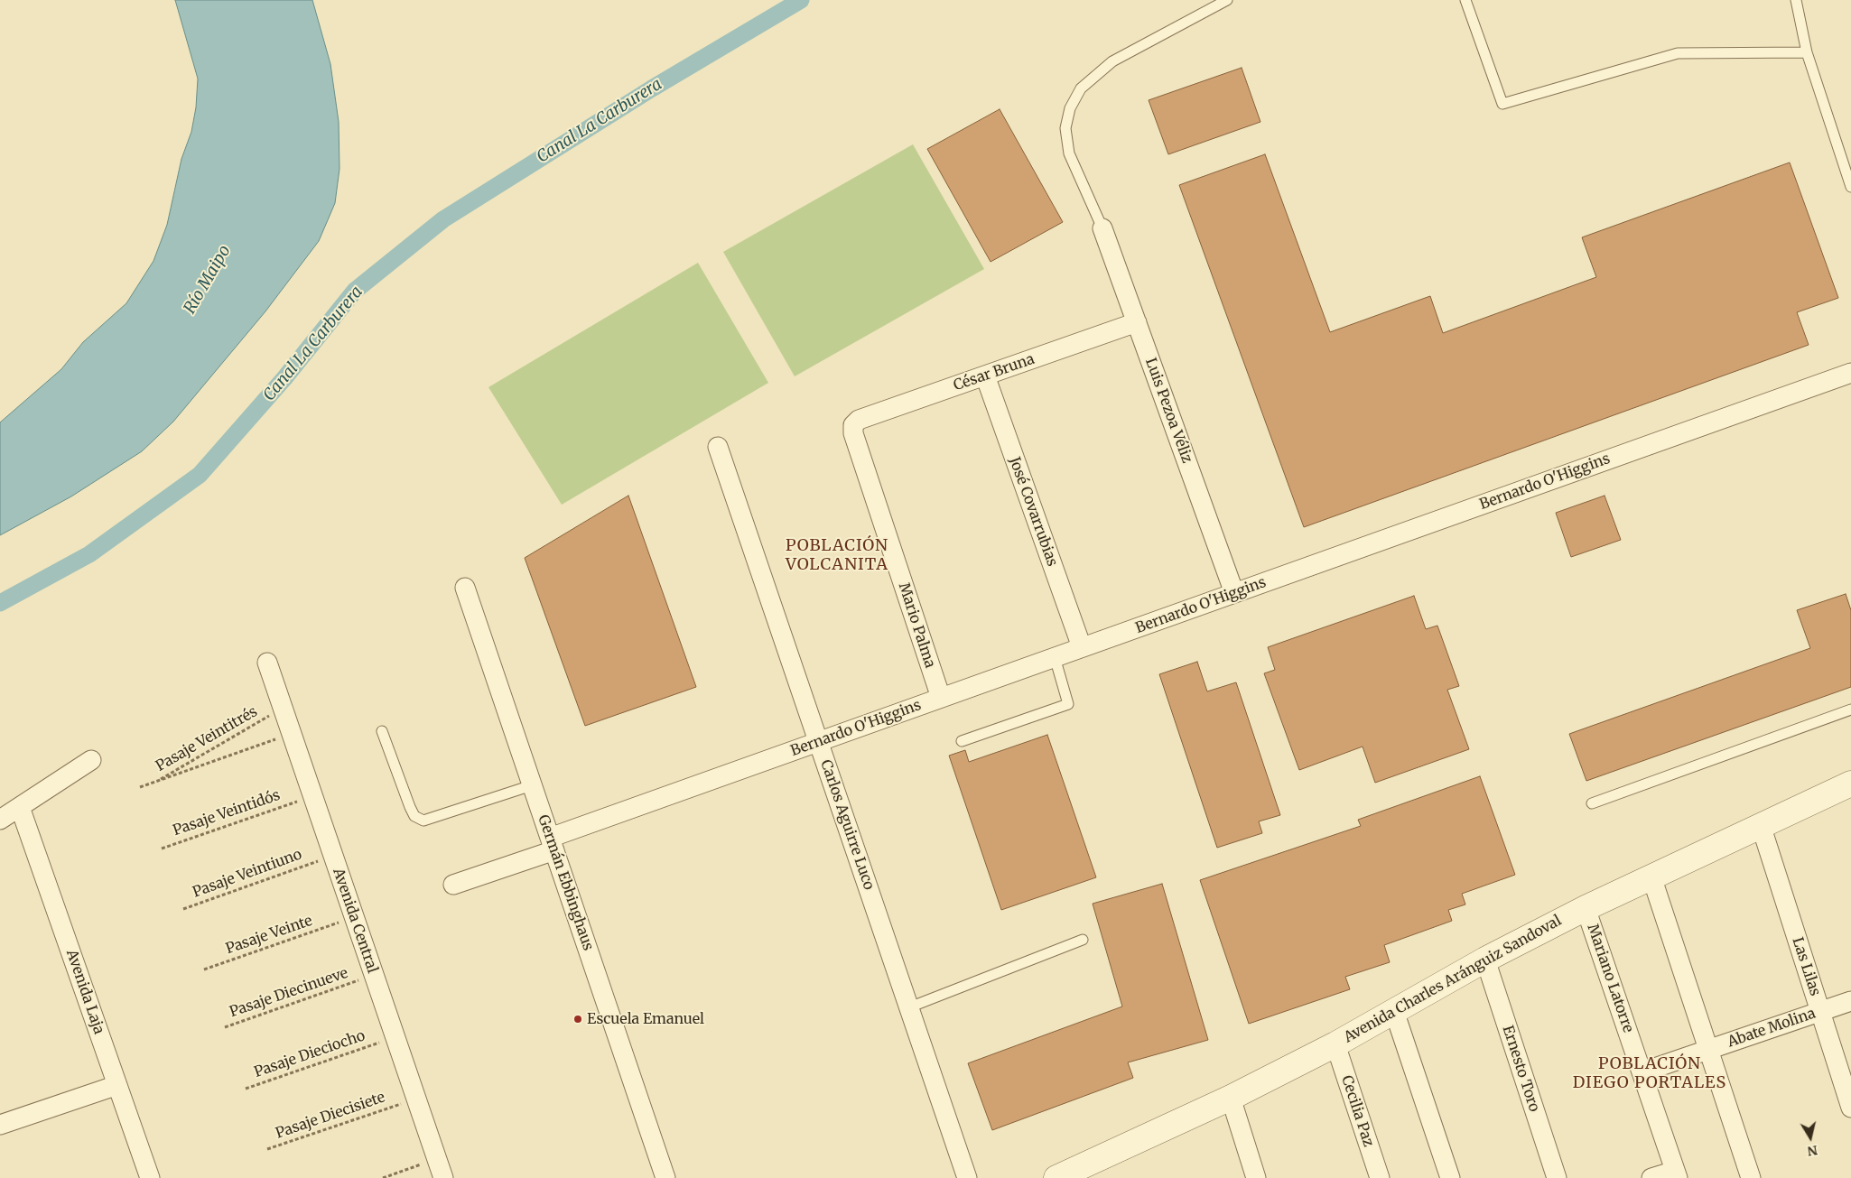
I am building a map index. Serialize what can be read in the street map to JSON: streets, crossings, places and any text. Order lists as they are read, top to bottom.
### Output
{
  "streets": {
    "street": [
      "César Bruna",
      "Luis Pezoa Véliz",
      "Bernardo O'Higgins",
      "José Covarrubias",
      "Mario Palma",
      "Carlos Aguirre Luco",
      "Germán Ebbinghaus",
      "Avenida Central",
      "Las Lilas",
      "Mariano Latorre",
      "Avenida Charles Aránguiz Sandoval",
      "Avenida Laja",
      "Abate Molina",
      "Ernesto Toro",
      "Cecilia Paz"
    ],
    "path": [
      "Pasaje Veintitrés",
      "Pasaje Veintidós",
      "Pasaje Veintiuno",
      "Pasaje Veinte",
      "Pasaje Diecinueve",
      "Pasaje Dieciocho",
      "Pasaje Diecisiete"
    ]
  },
  "crossings": [
    ["César Bruna", "Luis Pezoa Véliz"],
    ["César Bruna", "José Covarrubias"],
    ["César Bruna", "Mario Palma"],
    ["Luis Pezoa Véliz", "Bernardo O'Higgins"],
    ["Bernardo O'Higgins", "José Covarrubias"],
    ["Bernardo O'Higgins", "Mario Palma"],
    ["Bernardo O'Higgins", "Carlos Aguirre Luco"],
    ["Bernardo O'Higgins", "Germán Ebbinghaus"],
    ["Las Lilas", "Avenida Charles Aránguiz Sandoval"],
    ["Las Lilas", "Abate Molina"],
    ["Mariano Latorre", "Avenida Charles Aránguiz Sandoval"],
    ["Mariano Latorre", "Abate Molina"],
    ["Avenida Charles Aránguiz Sandoval", "Ernesto Toro"],
    ["Avenida Charles Aránguiz Sandoval", "Cecilia Paz"]
  ],
  "districts": ["POBLACIÓN VOLCANITA", "POBLACIÓN DIEGO PORTALES"],
  "water": ["Canal La Carburera", "Río Maipo"],
  "places": ["Escuela Emanuel"],
  "north": "bottom"
}
